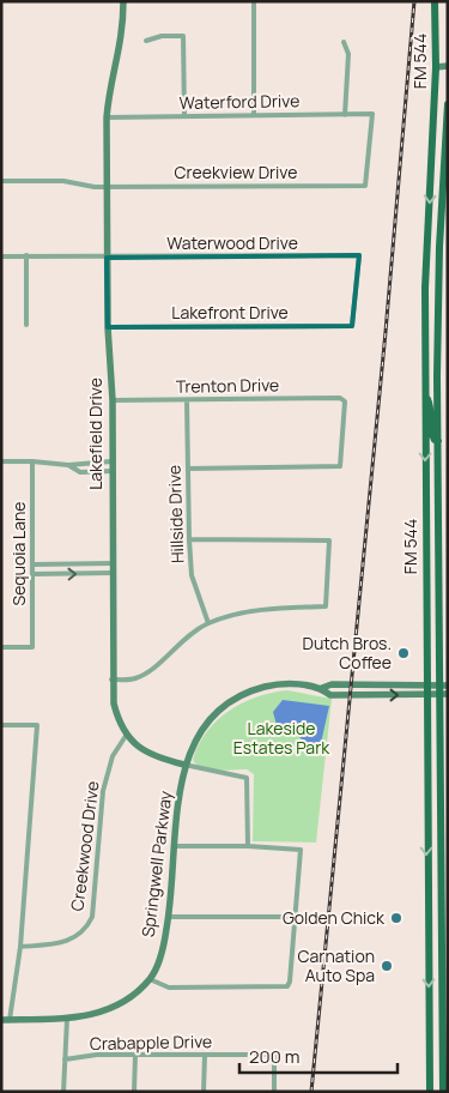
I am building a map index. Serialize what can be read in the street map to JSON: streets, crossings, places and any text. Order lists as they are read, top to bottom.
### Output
{
  "streets": {
    "main road": ["FM 544"],
    "street": [
      "Waterford Drive",
      "Creekview Drive",
      "Waterwood Drive",
      "Lakefront Drive",
      "Trenton Drive",
      "Lakefield Drive",
      "Hillside Drive",
      "Sequoia Lane",
      "Creekwood Drive",
      "Springwell Parkway",
      "Crabapple Drive"
    ]
  },
  "crossings": [
    ["FM 544", "Springwell Parkway"],
    ["Waterford Drive", "Creekview Drive"],
    ["Waterford Drive", "Lakefield Drive"],
    ["Creekview Drive", "Lakefield Drive"],
    ["Waterwood Drive", "Lakefront Drive"],
    ["Waterwood Drive", "Lakefield Drive"],
    ["Lakefront Drive", "Lakefield Drive"],
    ["Trenton Drive", "Lakefield Drive"],
    ["Trenton Drive", "Hillside Drive"],
    ["Lakefield Drive", "Creekwood Drive"],
    ["Lakefield Drive", "Springwell Parkway"]
  ],
  "parks": ["Lakeside Estates Park"],
  "places": ["Dutch Bros. Coffee", "Golden Chick", "Carnation Auto Spa"],
  "scale_bar": "200 m"
}
